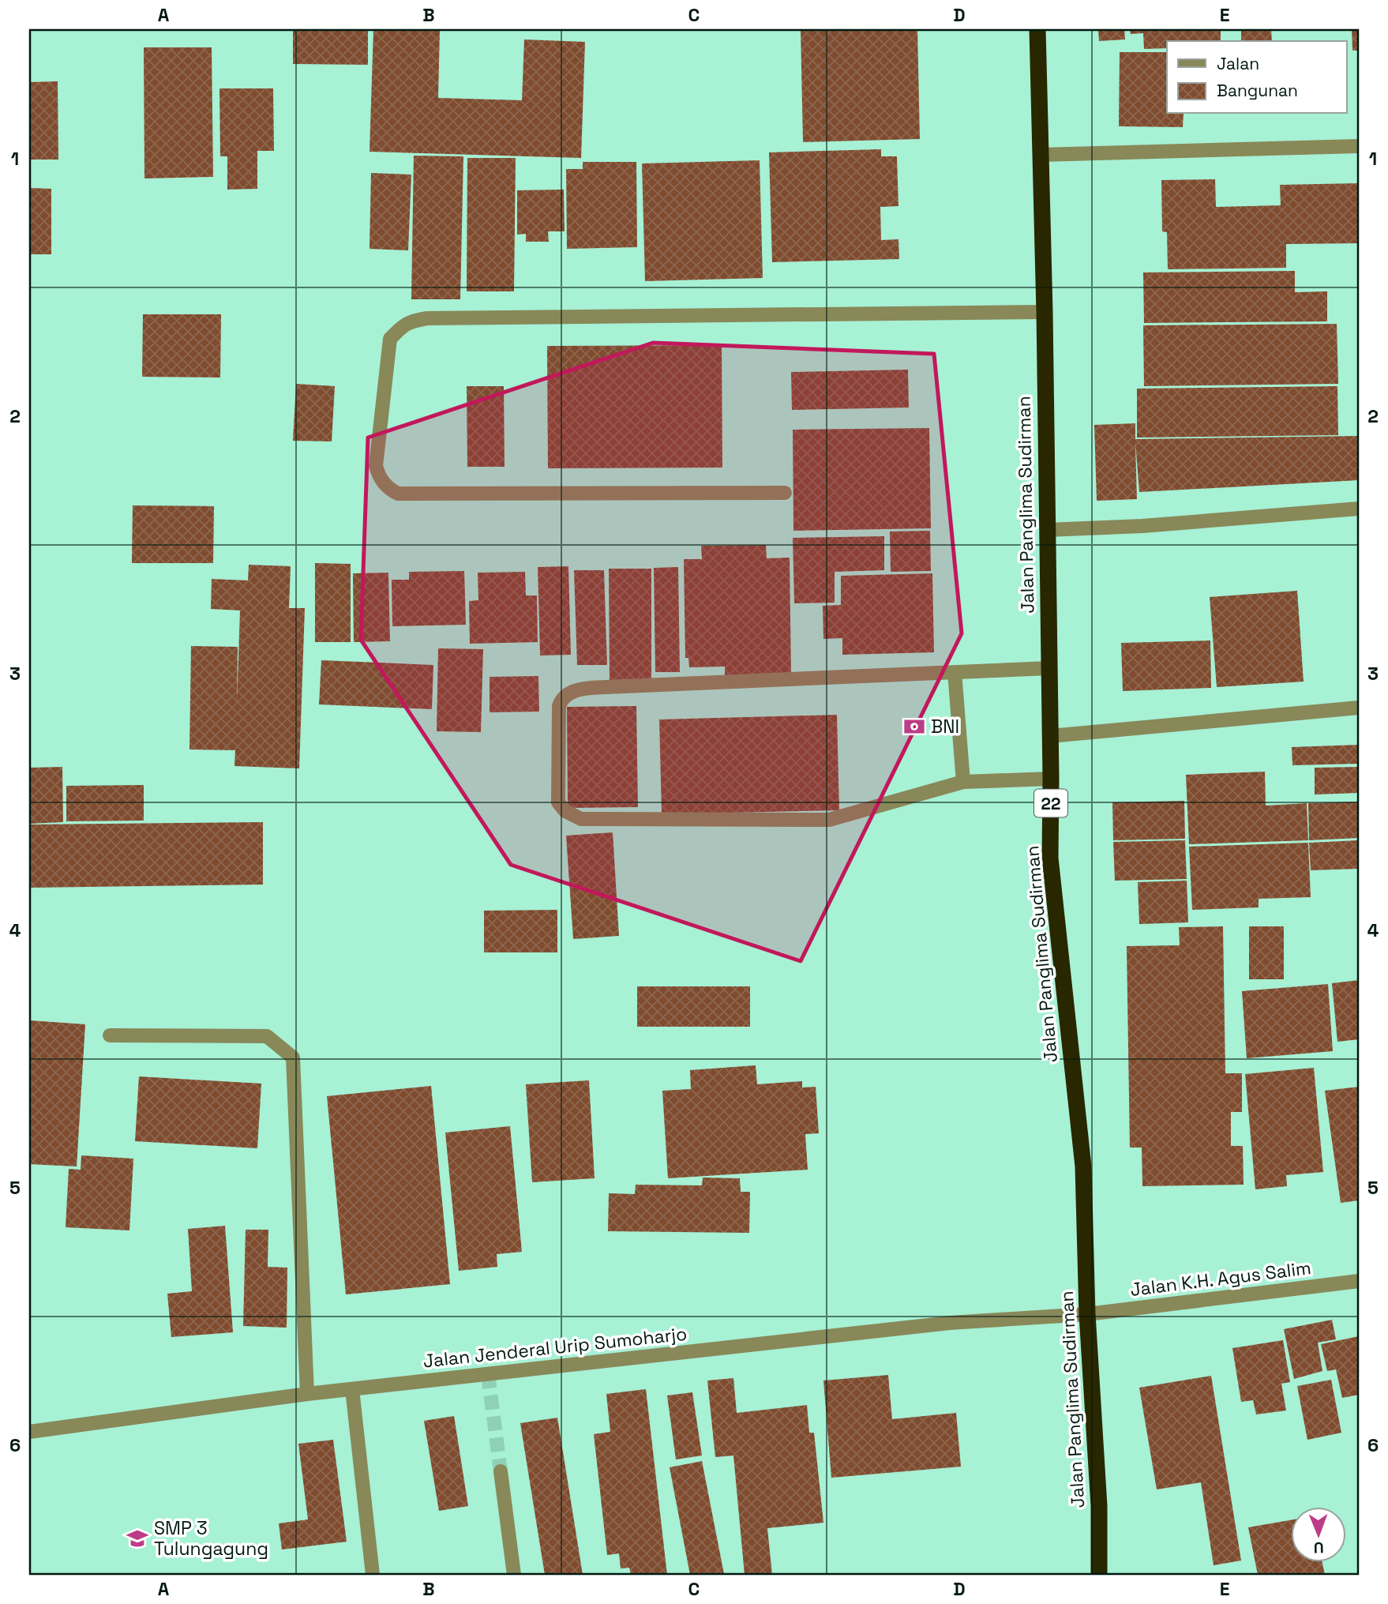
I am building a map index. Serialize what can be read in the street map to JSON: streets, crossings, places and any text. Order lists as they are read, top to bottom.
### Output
{
  "streets": {
    "highway": ["Jalan Panglima Sudirman", "22"],
    "street": ["Jalan K.H. Agus Salim", "Jalan Jenderal Urip Sumoharjo"]
  },
  "crossings": [
    ["Jalan Panglima Sudirman", "Jalan K.H. Agus Salim"],
    ["Jalan Panglima Sudirman", "Jalan Jenderal Urip Sumoharjo"],
    ["Jalan K.H. Agus Salim", "Jalan Jenderal Urip Sumoharjo"]
  ],
  "places": {
    "bank": ["BNI"],
    "school or university": ["SMP 3 Tulungagung"]
  },
  "legend": ["Jalan", "Bangunan"],
  "north": "bottom",
  "grid": {
    "columns": [
      "A",
      "B",
      "C",
      "D",
      "E"
    ],
    "rows": [
      "1",
      "2",
      "3",
      "4",
      "5",
      "6"
    ]
  }
}
